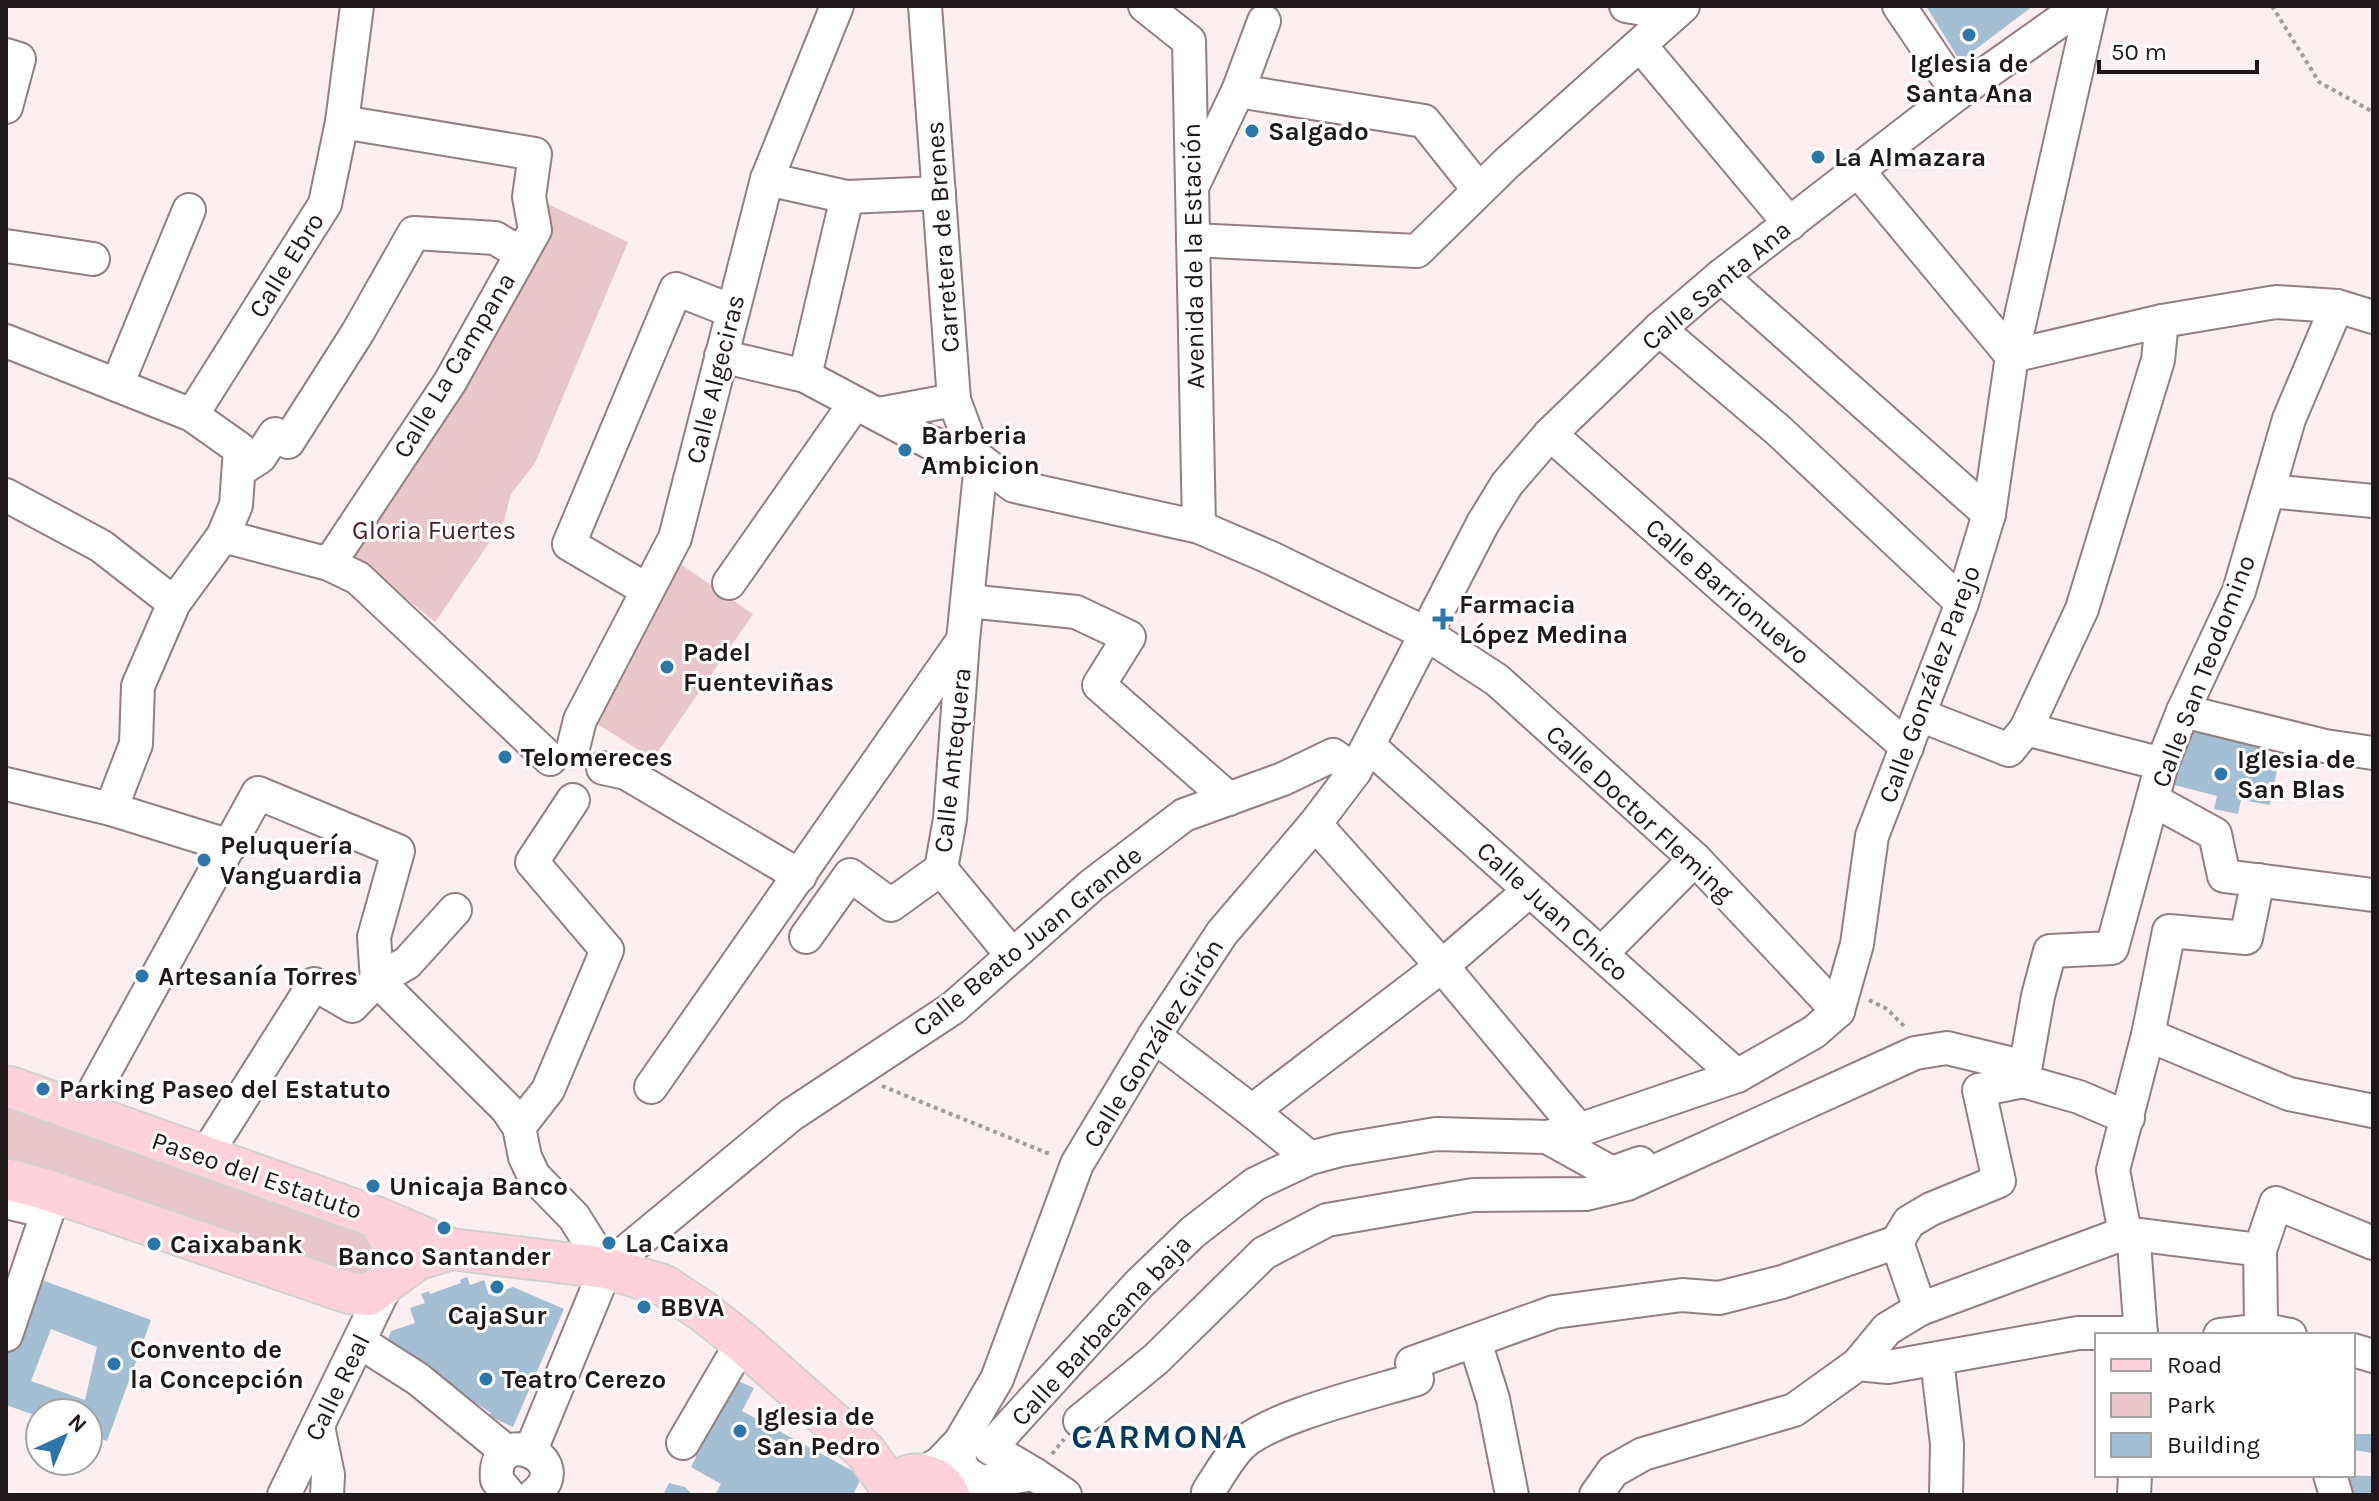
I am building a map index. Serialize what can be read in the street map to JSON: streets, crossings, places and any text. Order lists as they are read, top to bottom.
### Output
{
  "streets": {
    "main road": ["Paseo del Estatuto"],
    "street": [
      "Carretera de Brenes",
      "Avenida de la Estación",
      "Calle Ebro",
      "Calle Santa Ana",
      "Calle La Campana",
      "Calle Algeciras",
      "Calle Barrionuevo",
      "Calle San Teodomino",
      "Calle González Parejo",
      "Calle Antequera",
      "Calle Doctor Fleming",
      "Calle Juan Chico",
      "Calle Beato Juan Grande",
      "Calle González Girón",
      "Calle Barbacana baja",
      "Calle Real"
    ]
  },
  "crossings": [
    ["Carretera de Brenes", "Calle Antequera"],
    ["Carretera de Brenes", "Calle Doctor Fleming"],
    ["Avenida de la Estación", "Calle Doctor Fleming"],
    ["Calle Ebro", "Calle La Campana"],
    ["Calle Santa Ana", "Calle Barrionuevo"],
    ["Calle Santa Ana", "Calle Doctor Fleming"],
    ["Calle Santa Ana", "Calle González Girón"],
    ["Calle Algeciras", "Calle Doctor Fleming"],
    ["Calle Barrionuevo", "Calle González Parejo"],
    ["Calle González Parejo", "Calle Doctor Fleming"],
    ["Calle González Parejo", "Calle Barbacana baja"],
    ["Calle Antequera", "Calle Doctor Fleming"],
    ["Calle Doctor Fleming", "Calle González Girón"],
    ["Calle Doctor Fleming", "Calle Barbacana baja"],
    ["Calle Juan Chico", "Calle Beato Juan Grande"],
    ["Calle Juan Chico", "Calle González Girón"],
    ["Calle Juan Chico", "Calle Barbacana baja"],
    ["Calle Beato Juan Grande", "Calle González Girón"],
    ["Paseo del Estatuto", "Calle Real"]
  ],
  "districts": ["CARMONA"],
  "parks": ["Gloria Fuertes"],
  "places": {
    "other": [
      "Iglesia de Santa Ana",
      "Salgado",
      "La Almazara",
      "Barberia Ambicion",
      "Padel Fuenteviñas",
      "Telomereces",
      "Iglesia de San Blas",
      "Peluquería Vanguardia",
      "Artesanía Torres",
      "Parking Paseo del Estatuto",
      "Unicaja Banco",
      "Banco Santander",
      "La Caixa",
      "Caixabank",
      "CajaSur",
      "BBVA",
      "Convento de la Concepción",
      "Teatro Cerezo",
      "Iglesia de San Pedro"
    ],
    "health": ["Farmacia López Medina"]
  },
  "legend": ["Road", "Park", "Building"],
  "scale_bar": "50 m",
  "north": "top right"
}
